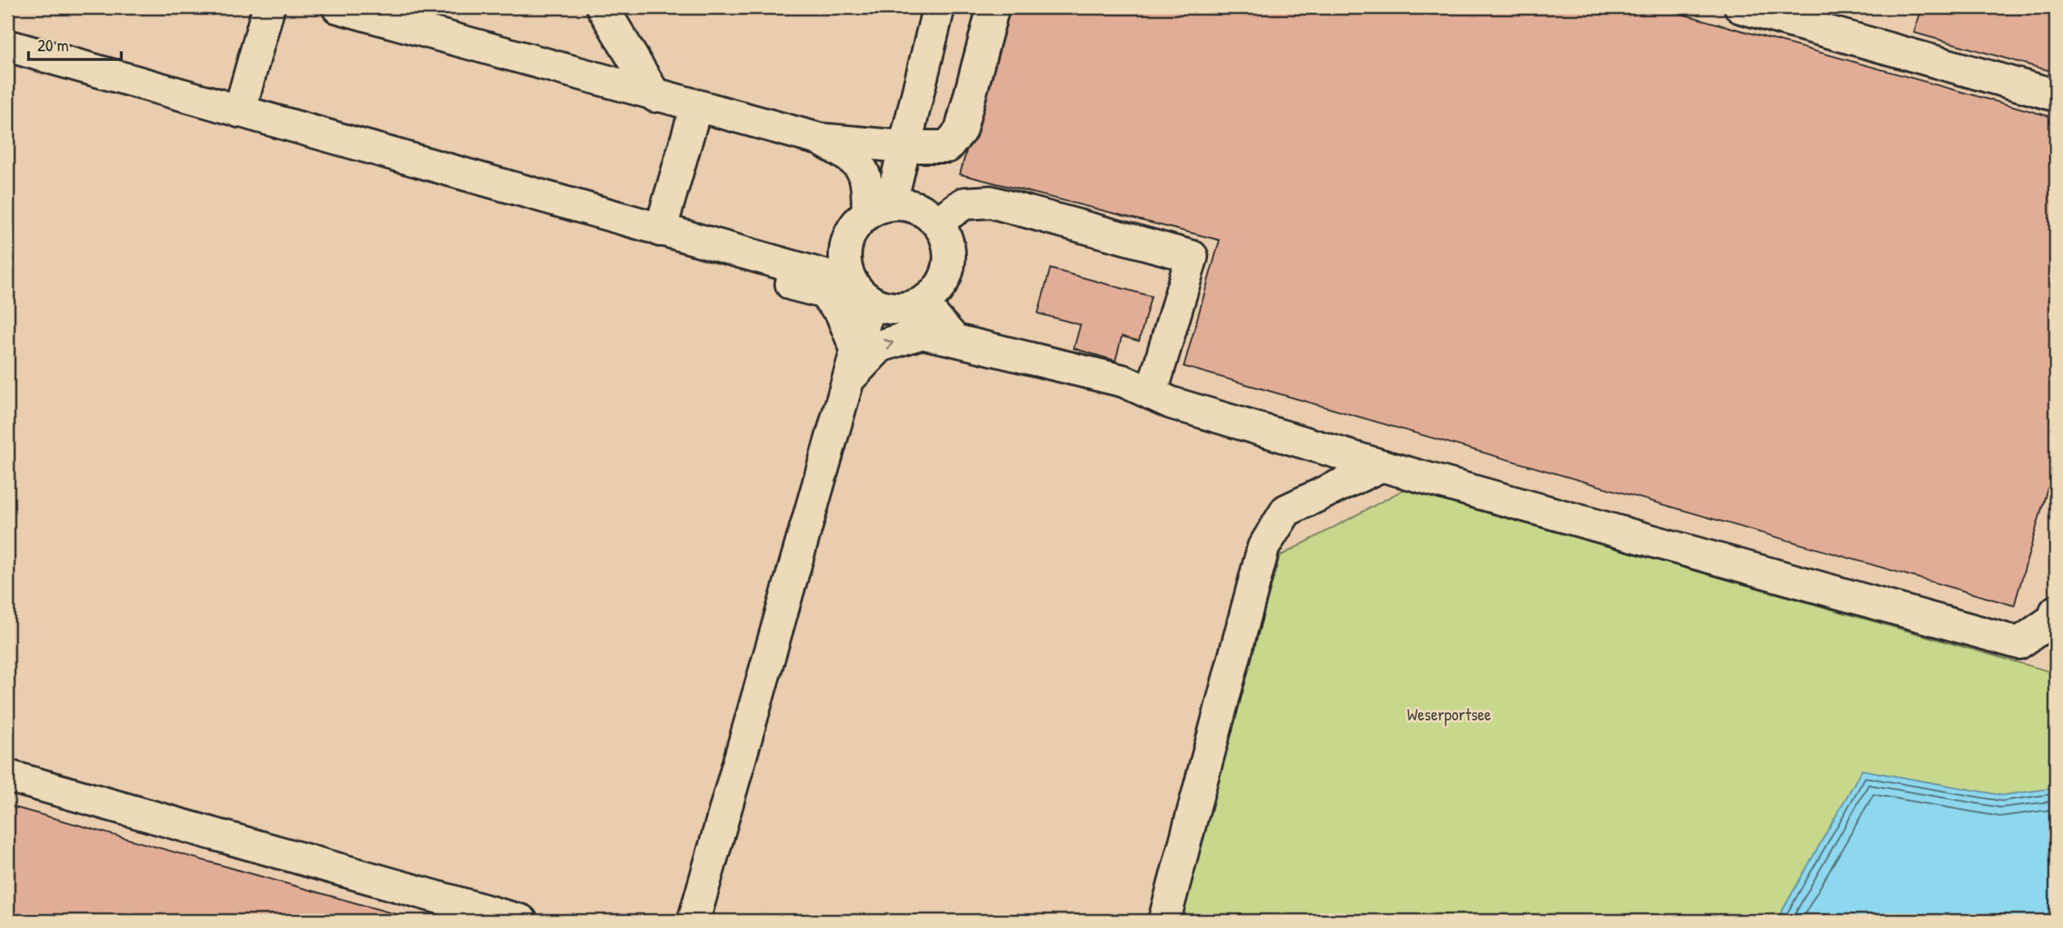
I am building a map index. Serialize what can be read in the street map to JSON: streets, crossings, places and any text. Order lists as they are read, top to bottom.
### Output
{
  "parks": ["Weserportsee"],
  "scale_bar": "20 m"
}
